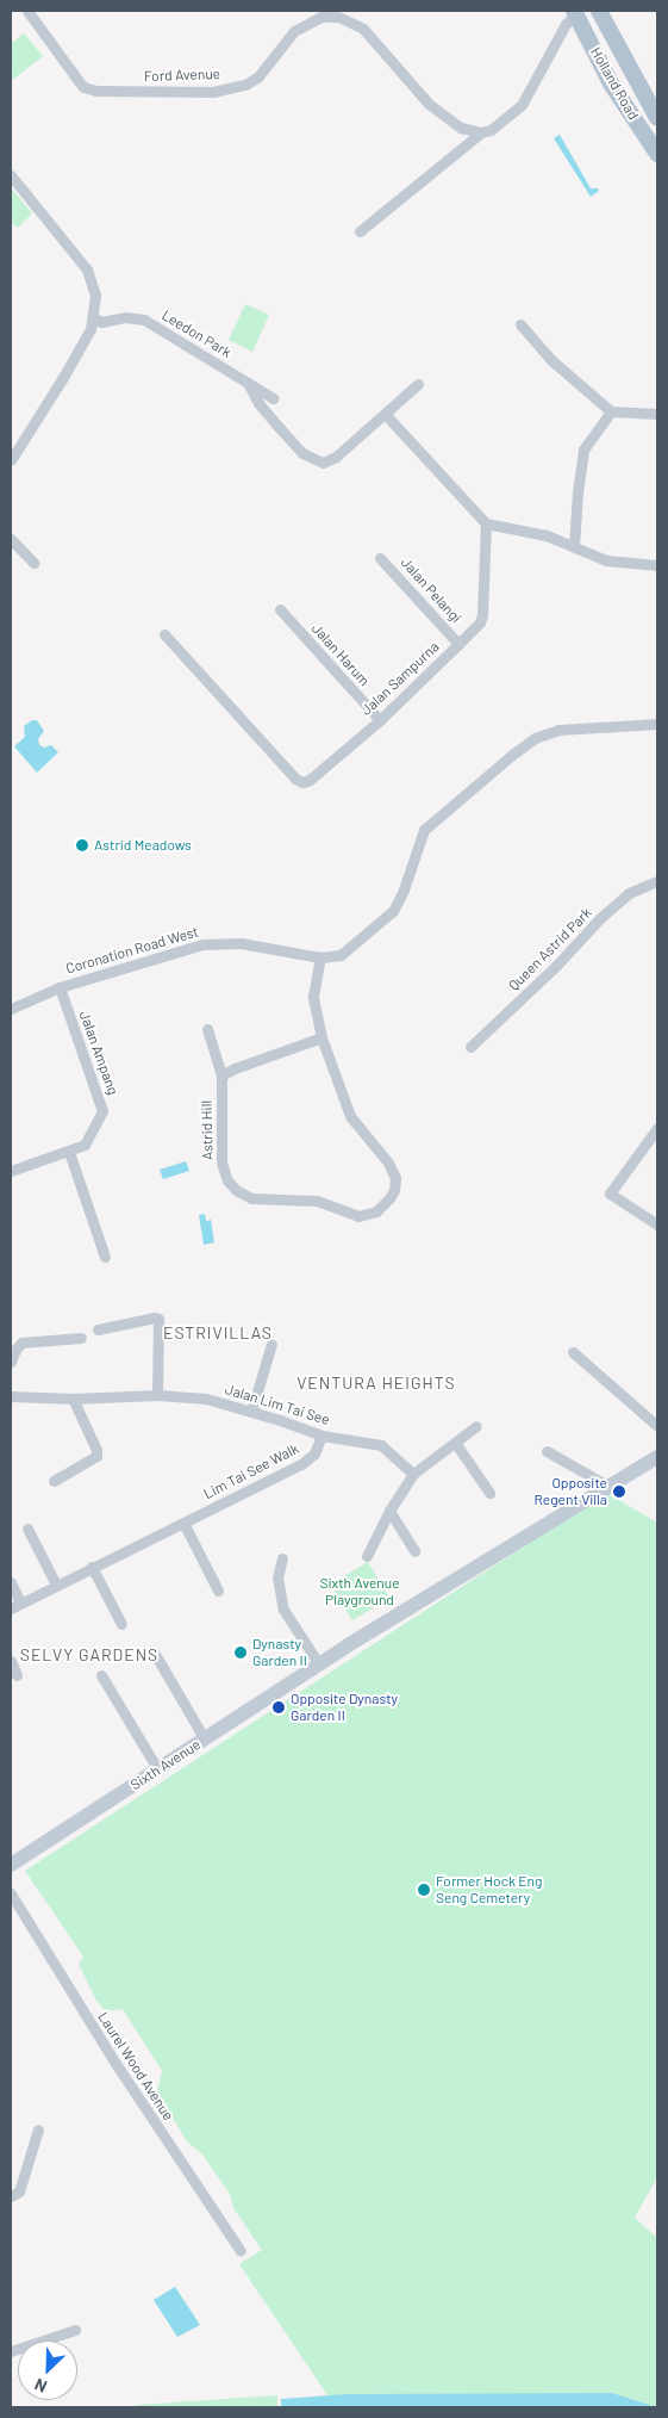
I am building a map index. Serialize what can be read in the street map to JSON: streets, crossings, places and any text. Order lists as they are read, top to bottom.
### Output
{
  "streets": {
    "main road": ["Holland Road", "Sixth Avenue"],
    "street": [
      "Ford Avenue",
      "Leedon Park",
      "Jalan Pelangi",
      "Jalan Harum",
      "Jalan Sampurna",
      "Queen Astrid Park",
      "Coronation Road West",
      "Jalan Ampang",
      "Astrid Hill",
      "Jalan Lim Tai See",
      "Lim Tai See Walk",
      "Laurel Wood Avenue"
    ]
  },
  "crossings": [
    ["Jalan Pelangi", "Jalan Sampurna"],
    ["Jalan Harum", "Jalan Sampurna"],
    ["Coronation Road West", "Jalan Ampang"],
    ["Coronation Road West", "Astrid Hill"],
    ["Jalan Lim Tai See", "Lim Tai See Walk"]
  ],
  "districts": ["ESTRIVILLAS", "VENTURA HEIGHTS", "SELVY GARDENS"],
  "parks": ["Sixth Avenue Playground"],
  "places": [
    "Astrid Meadows",
    "Opposite Regent Villa",
    "Dynasty Garden II",
    "Opposite Dynasty Garden II",
    "Former Hock Eng Seng Cemetery"
  ],
  "north": "bottom left"
}
